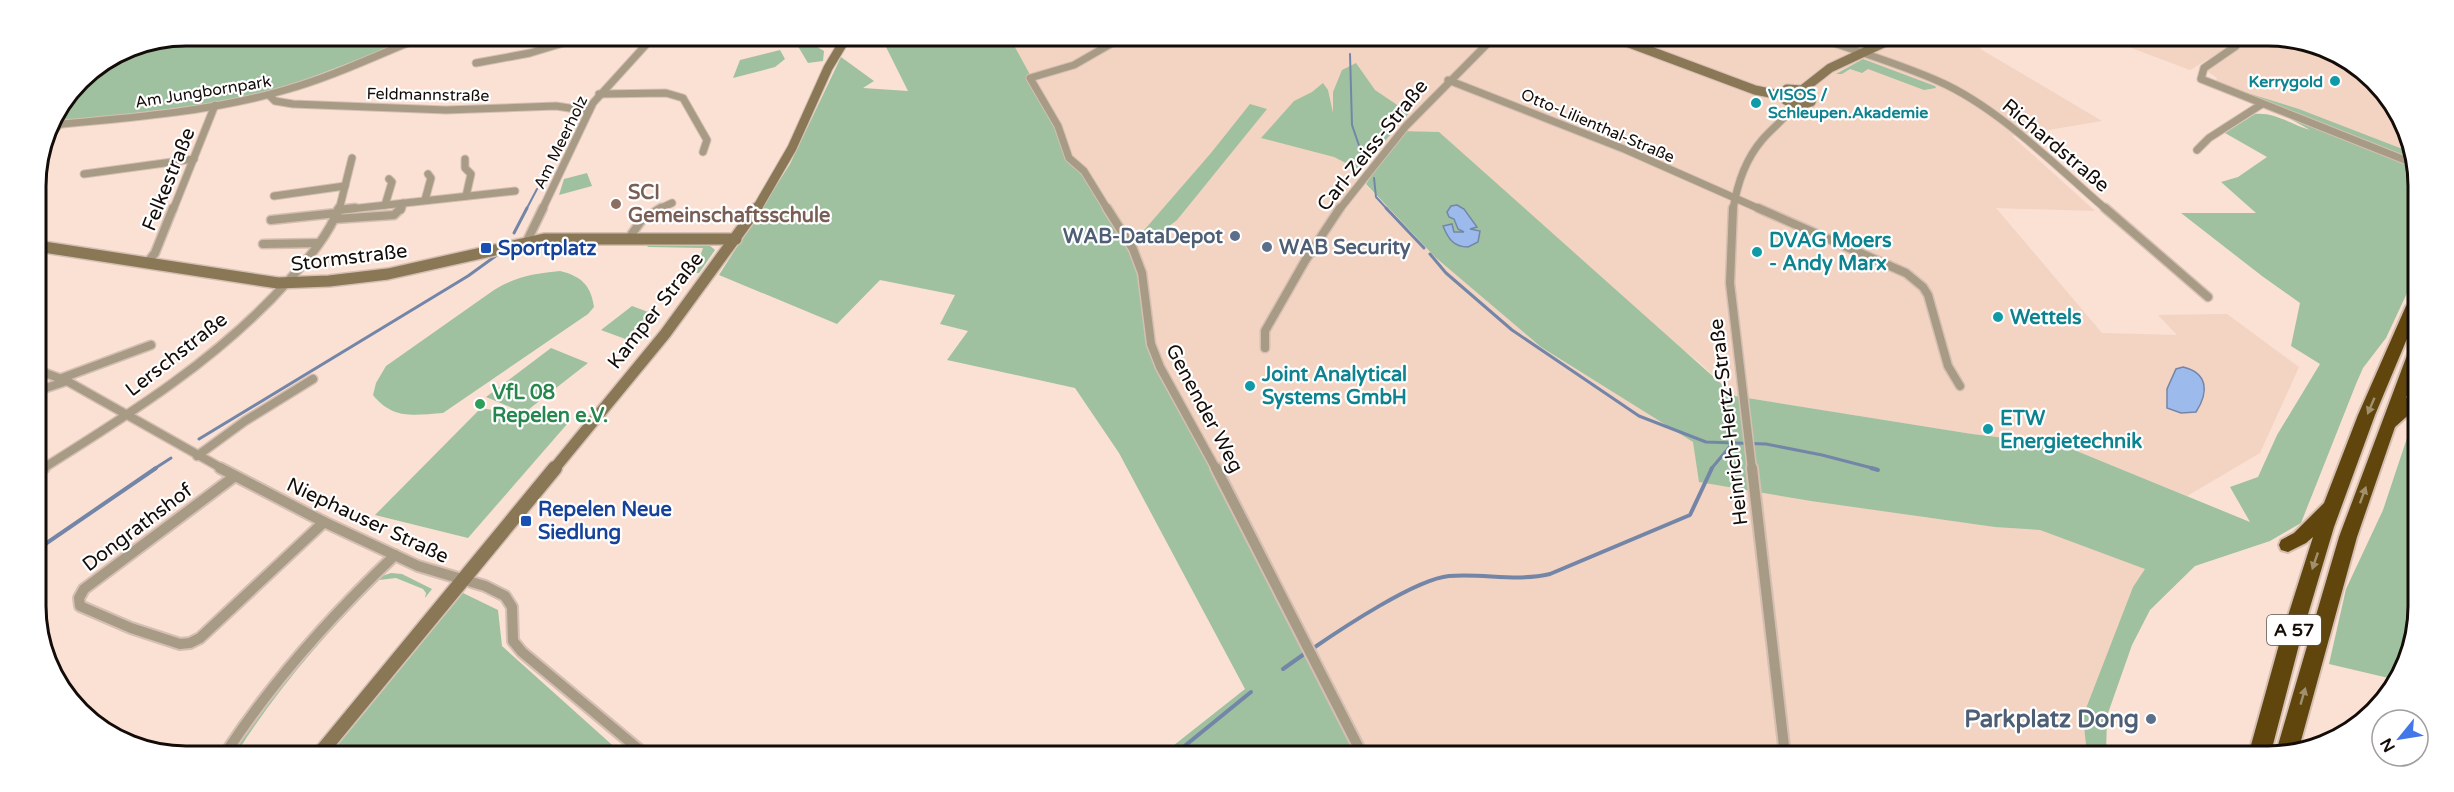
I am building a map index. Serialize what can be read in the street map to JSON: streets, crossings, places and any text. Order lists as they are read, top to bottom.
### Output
{
  "streets": {
    "highway": ["A 57"],
    "street": [
      "Am Jungbornpark",
      "Feldmannstraße",
      "Otto-Lilienthal-Straße",
      "Am Meerholz",
      "Carl-Zeiss-Straße",
      "Richardstraße",
      "Felkestraße",
      "Stormstraße",
      "Kamper Straße",
      "Lerschstraße",
      "Genender Weg",
      "Heinrich-Hertz-Straße",
      "Niephauser Straße",
      "Dongrathshof"
    ]
  },
  "crossings": [
    ["Am Jungbornpark", "Feldmannstraße"],
    ["Am Jungbornpark", "Felkestraße"],
    ["Feldmannstraße", "Am Meerholz"],
    ["Otto-Lilienthal-Straße", "Carl-Zeiss-Straße"],
    ["Otto-Lilienthal-Straße", "Heinrich-Hertz-Straße"],
    ["Am Meerholz", "Stormstraße"],
    ["Felkestraße", "Stormstraße"],
    ["Stormstraße", "Kamper Straße"],
    ["Stormstraße", "Lerschstraße"],
    ["Kamper Straße", "Niephauser Straße"],
    ["Lerschstraße", "Niephauser Straße"],
    ["Niephauser Straße", "Dongrathshof"]
  ],
  "places": {
    "other": [
      "Kerrygold",
      "VISOS / Schleupen.Akademie",
      "SCI Gemeinschaftsschule",
      "WAB-DataDepot",
      "WAB Security",
      "DVAG Moers - Andy Marx",
      "Wettels",
      "Joint Analytical Systems GmbH",
      "VfL 08 Repelen e.V.",
      "ETW Energietechnik",
      "Parkplatz Dong"
    ],
    "transit": ["Sportplatz", "Repelen Neue Siedlung"]
  },
  "north": "bottom left"
}
